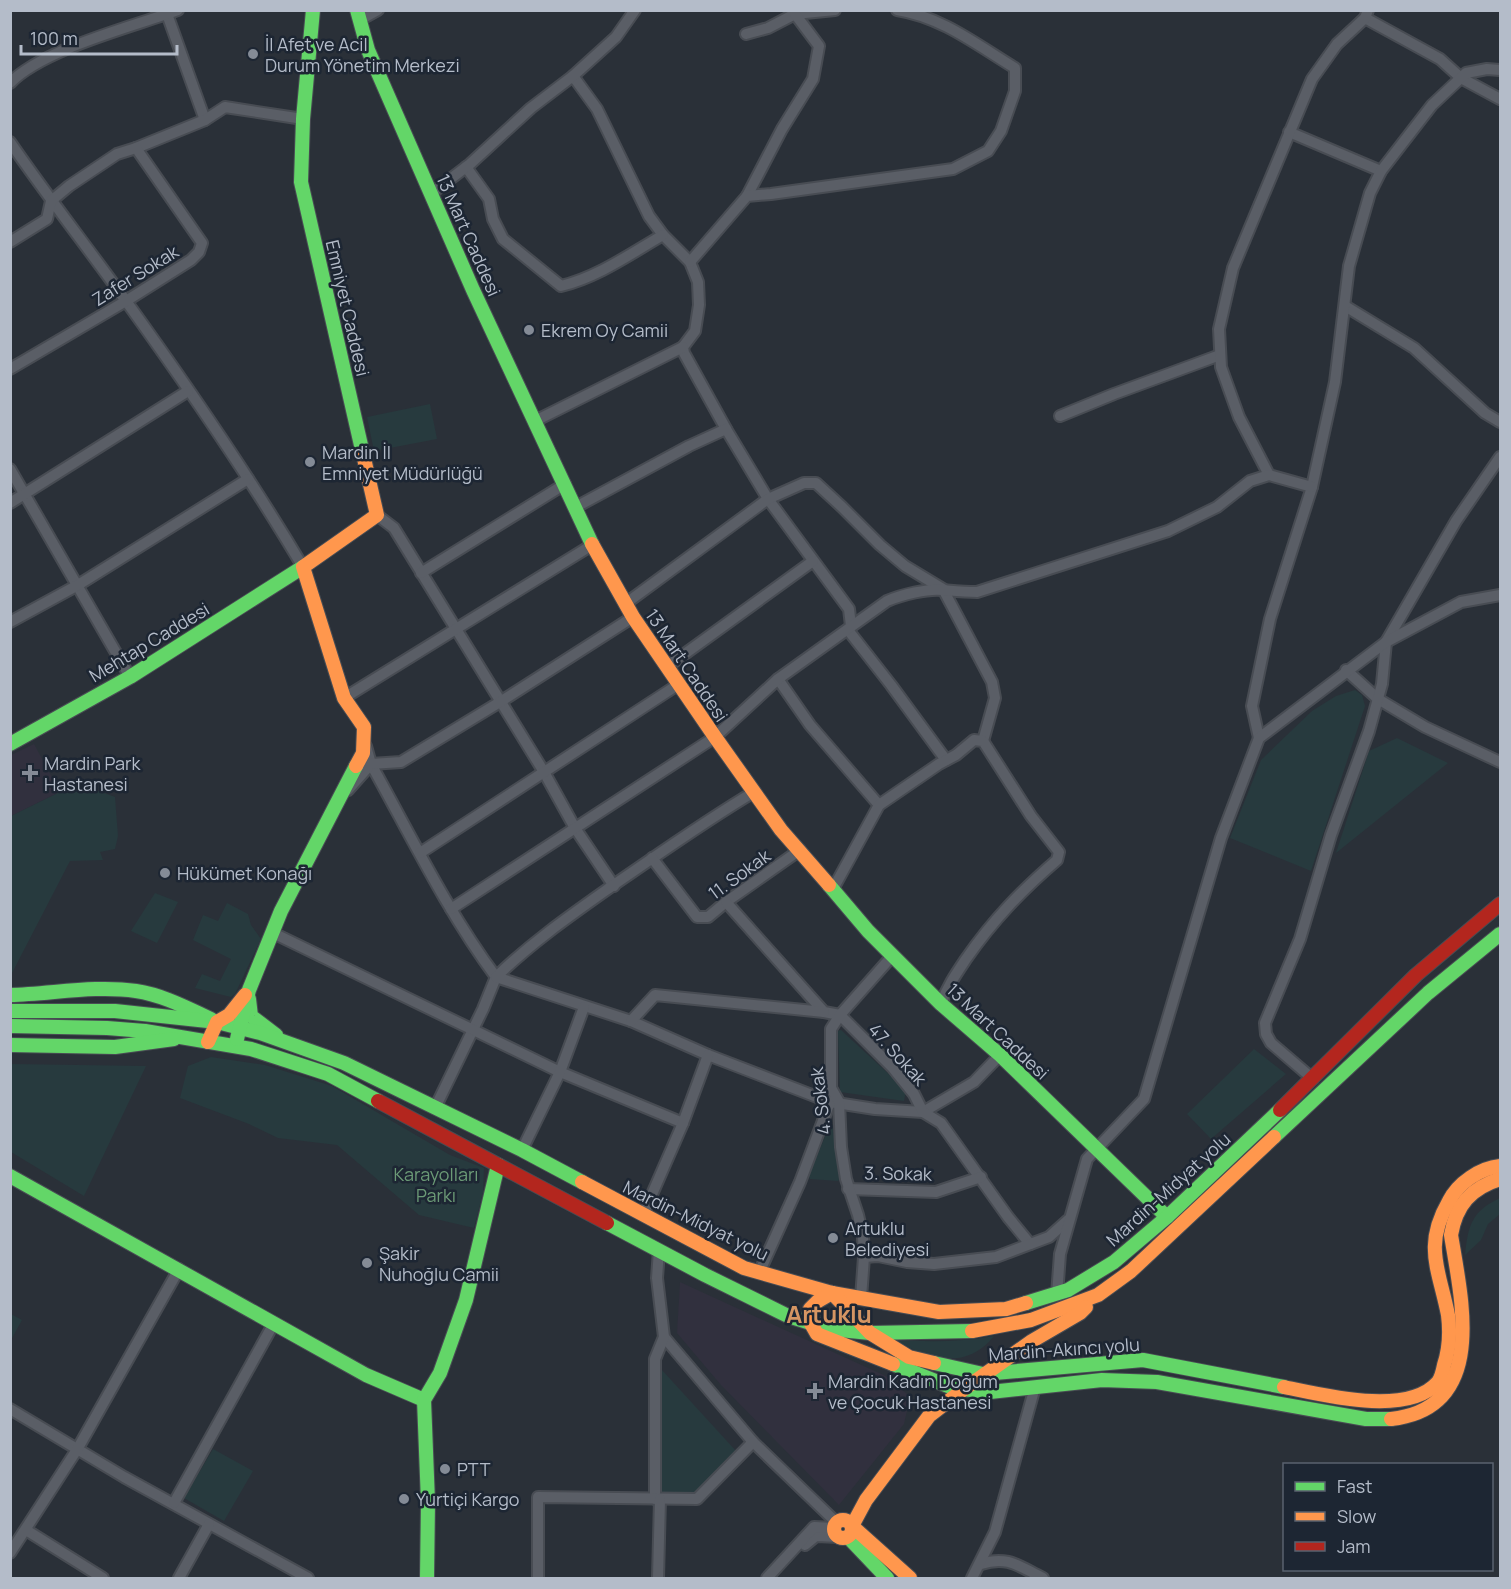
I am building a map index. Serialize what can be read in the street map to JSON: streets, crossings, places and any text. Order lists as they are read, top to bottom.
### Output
{
  "streets": {
    "main road": [
      "13 Mart Caddesi",
      "Emniyet Caddesi",
      "Mehtap Caddesi",
      "Mardin-Midyat yolu",
      "Mardin-Akıncı yolu"
    ],
    "street": [
      "Zafer Sokak",
      "11. Sokak",
      "47. Sokak",
      "4. Sokak",
      "3. Sokak"
    ]
  },
  "crossings": [
    ["13 Mart Caddesi", "11. Sokak"],
    ["13 Mart Caddesi", "4. Sokak"],
    ["13 Mart Caddesi", "Mardin-Midyat yolu"],
    ["47. Sokak", "4. Sokak"],
    ["47. Sokak", "3. Sokak"],
    ["4. Sokak", "3. Sokak"],
    ["4. Sokak", "Mardin-Midyat yolu"],
    ["Mardin-Midyat yolu", "Mardin-Akıncı yolu"]
  ],
  "districts": ["Artuklu"],
  "parks": ["Karayolları Parkı"],
  "places": {
    "other": [
      "İl Afet ve Acil Durum Yönetim Merkezi",
      "Ekrem Oy Camii",
      "Mardin İl Emniyet Müdürlüğü",
      "Hükümet Konağı",
      "Artuklu Belediyesi",
      "Şakir Nuhoğlu Camii",
      "PTT",
      "Yurtiçi Kargo"
    ],
    "health": ["Mardin Park Hastanesi", "Mardin Kadın Doğum ve Çocuk Hastanesi"]
  },
  "legend": ["Fast", "Slow", "Jam"],
  "scale_bar": "100 m"
}
